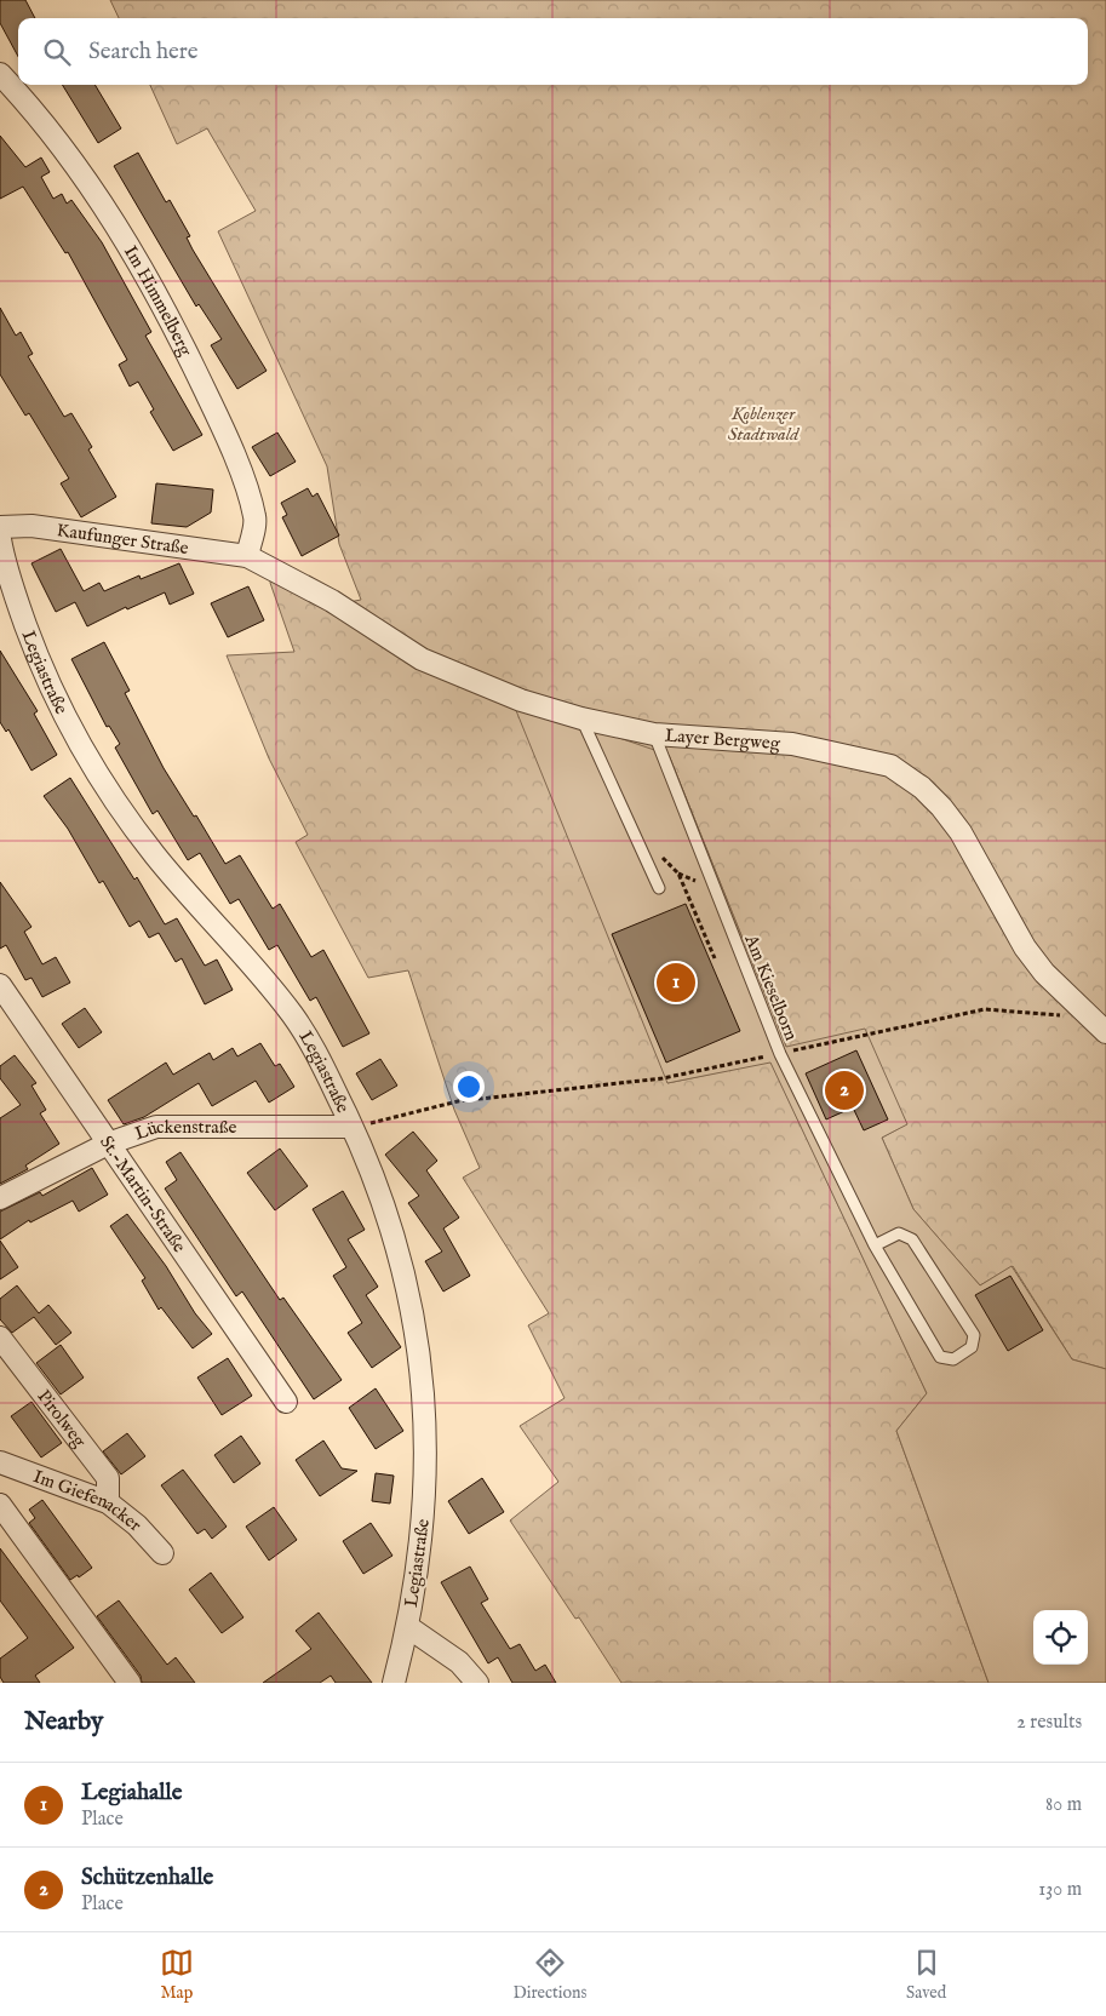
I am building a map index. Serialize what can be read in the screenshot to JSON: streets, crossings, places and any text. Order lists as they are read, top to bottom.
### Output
{
  "streets": {
    "street": [
      "Im Himmelberg",
      "Kaufunger Straße",
      "Legiastraße",
      "Layer Bergweg",
      "Lückenstraße",
      "St.-Martin-Straße",
      "Pirolweg",
      "Im Giefenacker"
    ],
    "lane": ["Am Kieselborn"]
  },
  "crossings": [
    ["Im Himmelberg", "Kaufunger Straße"],
    ["Im Himmelberg", "Layer Bergweg"],
    ["Kaufunger Straße", "Legiastraße"],
    ["Kaufunger Straße", "Layer Bergweg"],
    ["Legiastraße", "Lückenstraße"],
    ["Layer Bergweg", "Am Kieselborn"],
    ["Lückenstraße", "St.-Martin-Straße"],
    ["Pirolweg", "Im Giefenacker"]
  ],
  "parks": ["Koblenzer Stadtwald"],
  "page": {
    "search": "Search here",
    "pins": ["1", "2"],
    "heading": ["Nearby", "2 results"],
    "list": [
      {
        "mark": "1",
        "name": "Legiahalle",
        "note": "Place",
        "value": "80 m"
      },
      {
        "mark": "2",
        "name": "Schützenhalle",
        "note": "Place",
        "value": "130 m"
      }
    ],
    "nav": ["Map", "Directions", "Saved"]
  }
}
